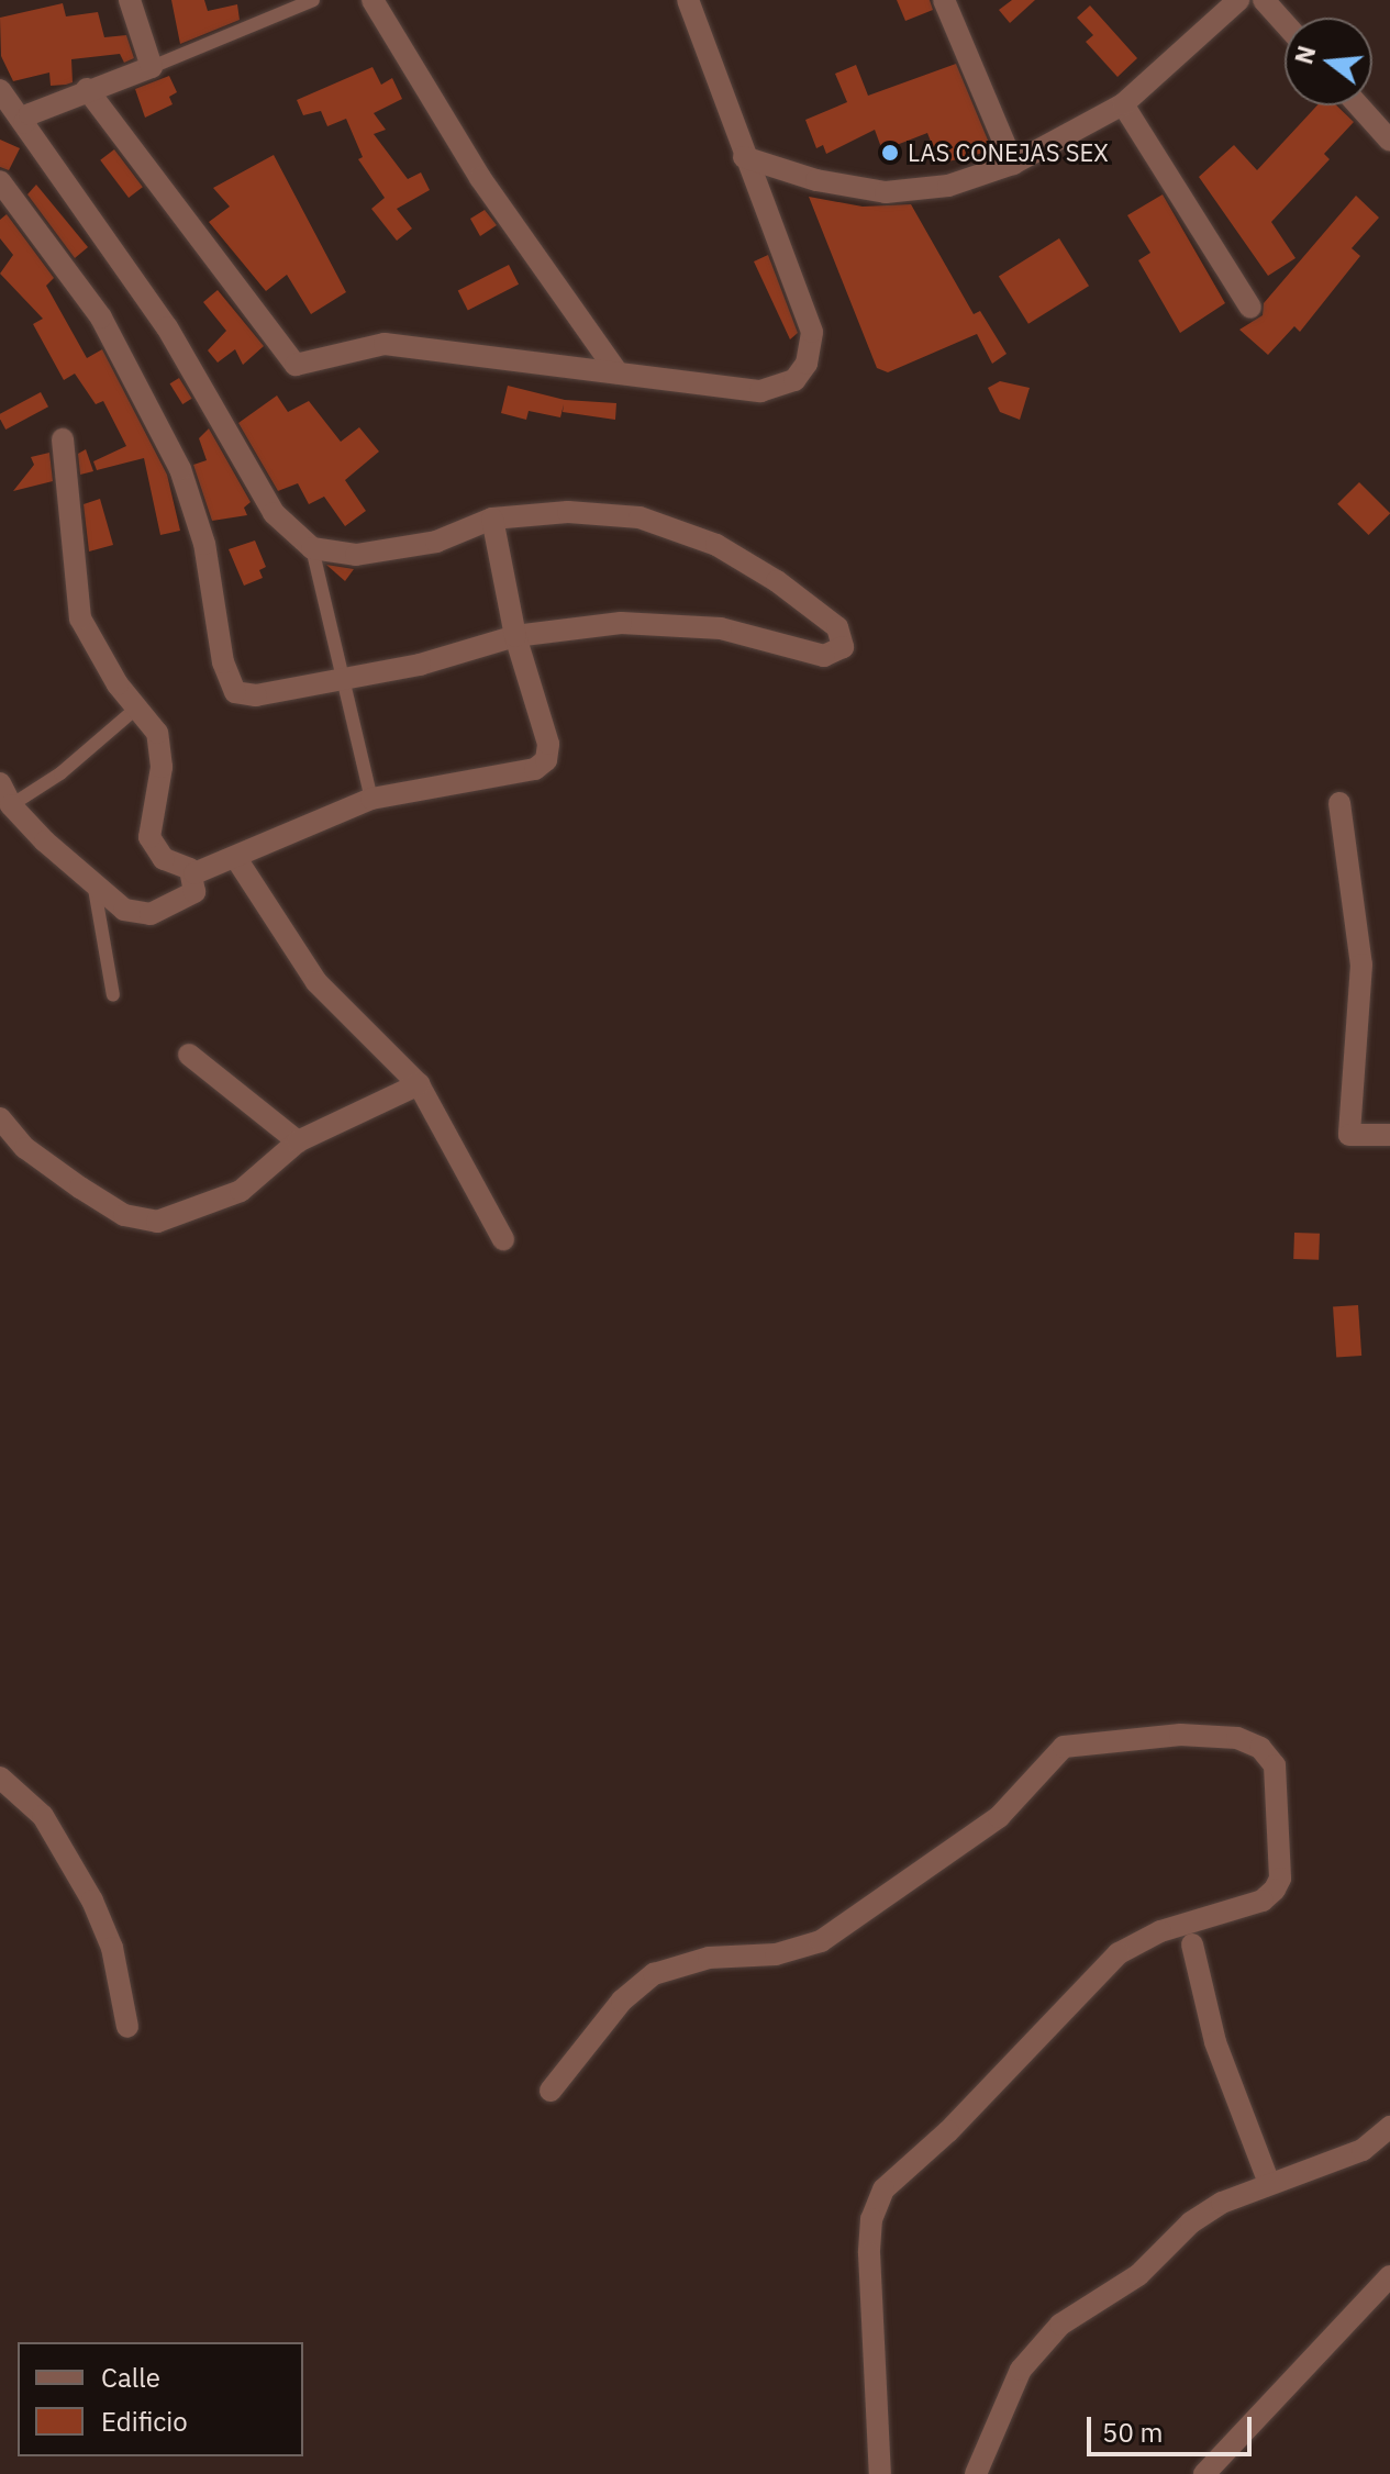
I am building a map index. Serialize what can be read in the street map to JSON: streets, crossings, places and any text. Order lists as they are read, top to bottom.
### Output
{
  "places": ["LAS CONEJAS SEX"],
  "legend": ["Calle", "Edificio"],
  "scale_bar": "50 m",
  "north": "left"
}
